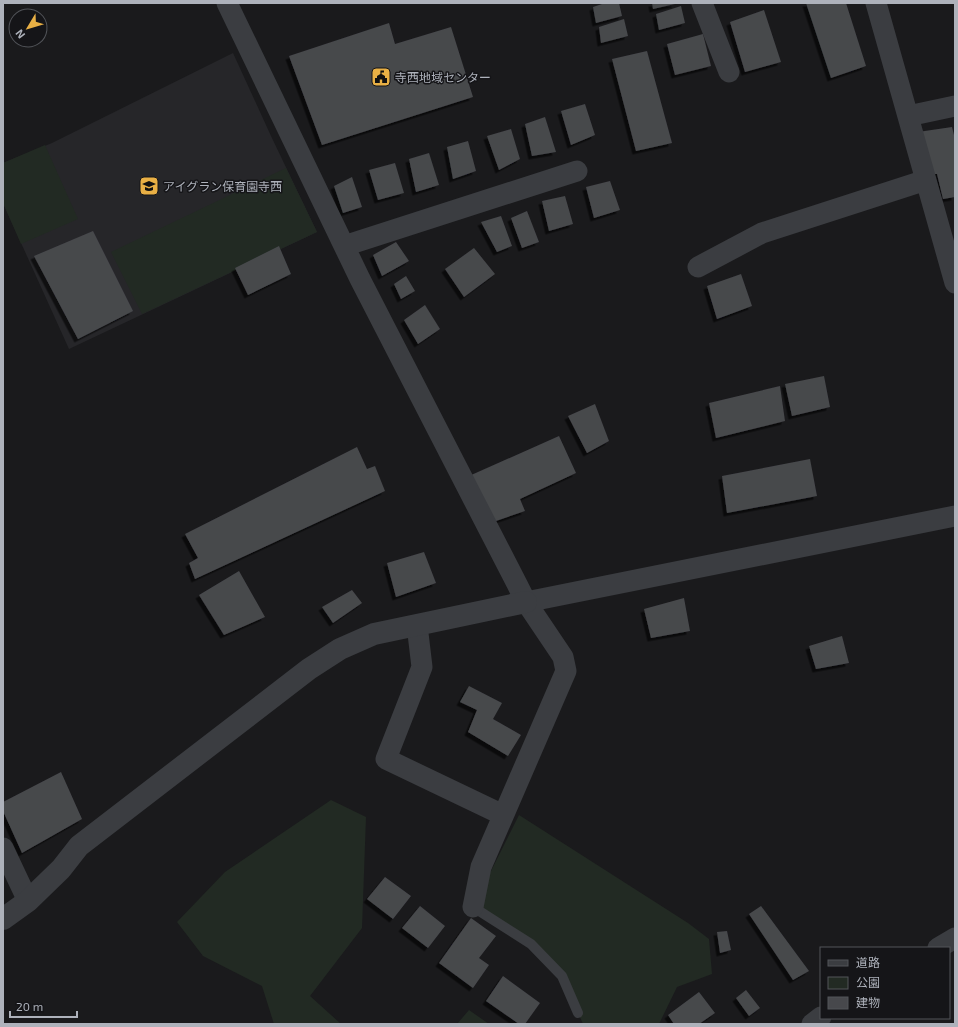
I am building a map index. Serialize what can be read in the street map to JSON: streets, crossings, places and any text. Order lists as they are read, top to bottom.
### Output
{
  "places": {
    "public building": ["寺西地域センター"],
    "school or university": ["アイグラン保育園寺西"]
  },
  "legend": ["道路", "公園", "建物"],
  "scale_bar": "20 m",
  "north": "bottom left"
}
